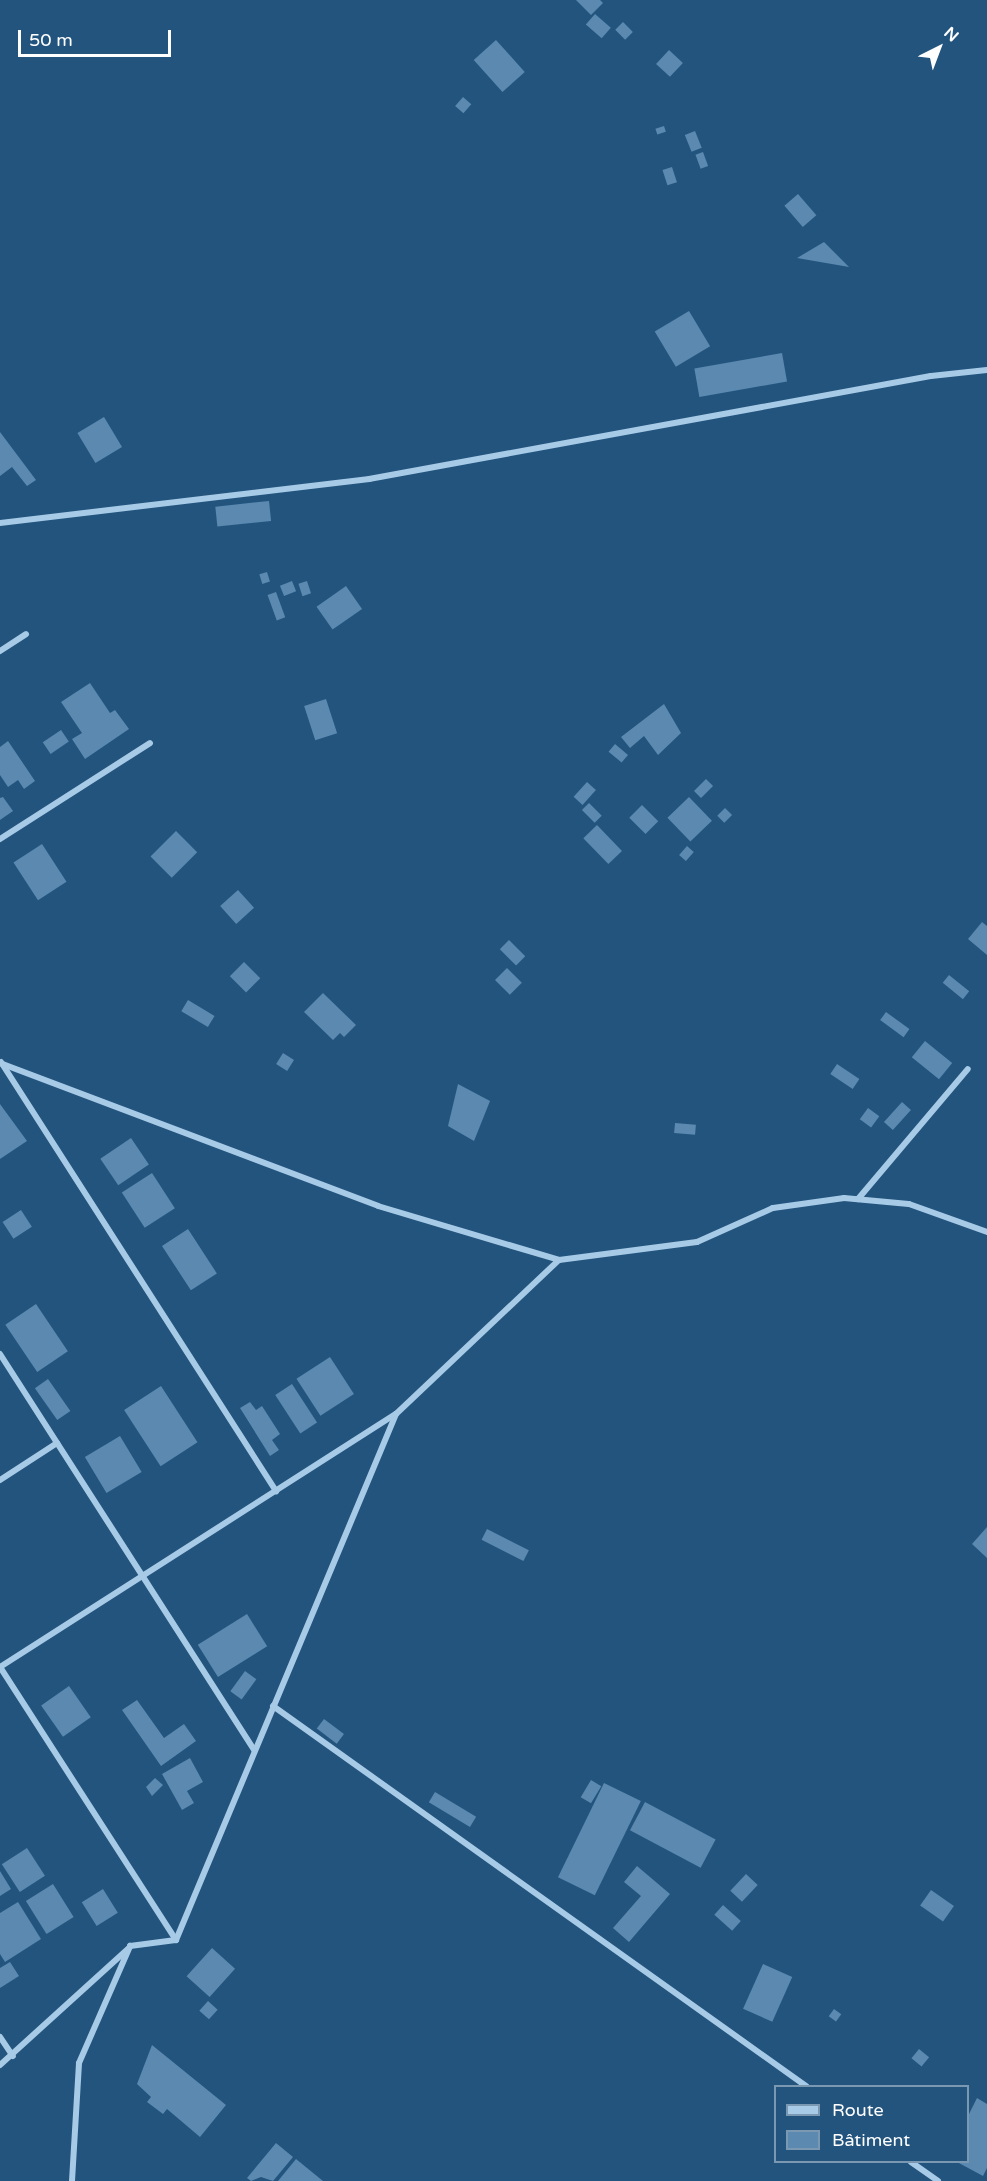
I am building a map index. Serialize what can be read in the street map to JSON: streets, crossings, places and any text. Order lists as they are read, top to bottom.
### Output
{
  "legend": ["Route", "Bâtiment"],
  "scale_bar": "50 m",
  "north": "top right"
}
